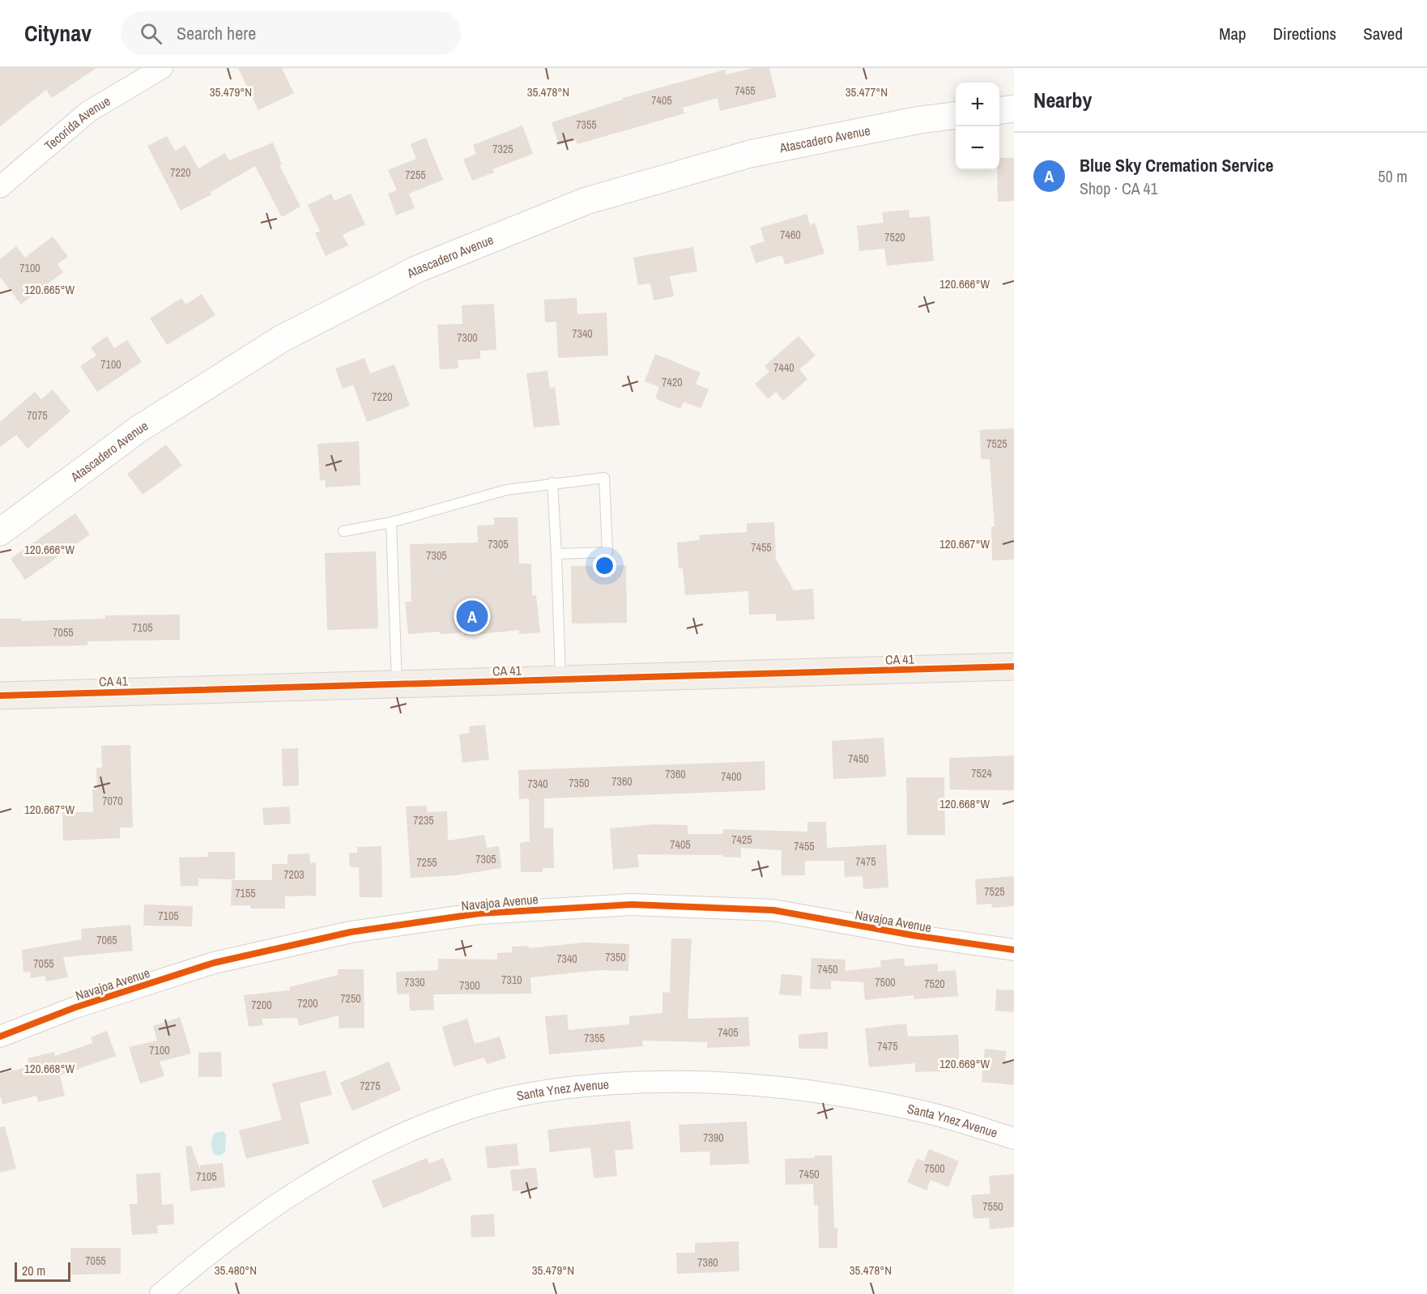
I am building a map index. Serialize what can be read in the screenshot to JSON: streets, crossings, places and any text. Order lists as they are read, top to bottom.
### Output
{
  "streets": {
    "main road": ["Atascadero Avenue", "CA 41"],
    "street": ["Tecorida Avenue", "Navajoa Avenue", "Santa Ynez Avenue"]
  },
  "house_numbers": [
    "7455",
    "7405",
    "7355",
    "7325",
    "7220",
    "7255",
    "7460",
    "7520",
    "7100",
    "7340",
    "7300",
    "7100",
    "7440",
    "7420",
    "7220",
    "7075",
    "7525",
    "7305",
    "7455",
    "7305",
    "7105",
    "7055",
    "7450",
    "7524",
    "7360",
    "7400",
    "7360",
    "7350",
    "7340",
    "7070",
    "7235",
    "7425",
    "7405",
    "7455",
    "7305",
    "7475",
    "7255",
    "7203",
    "7525",
    "7155",
    "7105",
    "7065",
    "7350",
    "7340",
    "7055",
    "7450",
    "7310",
    "7330",
    "7500",
    "7520",
    "7300",
    "7250",
    "7200",
    "7200",
    "7405",
    "7355",
    "7475",
    "7100",
    "7275",
    "7390",
    "7500",
    "7450",
    "7105",
    "7550",
    "7055",
    "7380"
  ],
  "scale_bar": "20 m",
  "page": {
    "header": "Citynav",
    "search": "Search here",
    "nav": ["Map", "Directions", "Saved"],
    "heading": "Nearby",
    "map_buttons": ["+", "−"],
    "list": [
      {
        "mark": "A",
        "name": "Blue Sky Cremation Service",
        "note": "Shop · CA 41",
        "value": "50 m"
      }
    ],
    "pins": "A",
    "scale": "20 m"
  },
  "coordinates": [
    "35.479°N",
    "35.478°N",
    "35.477°N",
    "120.666°W",
    "120.665°W",
    "120.667°W",
    "120.668°W",
    "120.669°W",
    "35.480°N"
  ]
}
